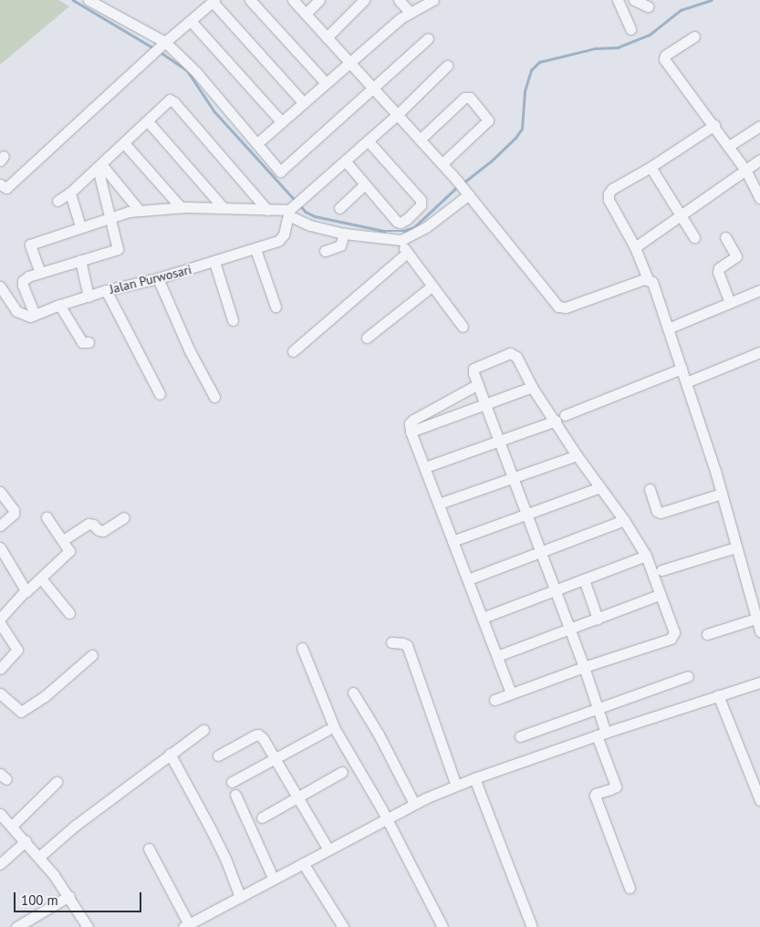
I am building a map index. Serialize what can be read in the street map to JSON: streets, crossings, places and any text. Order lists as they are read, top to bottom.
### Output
{
  "streets": {
    "street": ["Jalan Purwosari"]
  },
  "scale_bar": "100 m"
}
